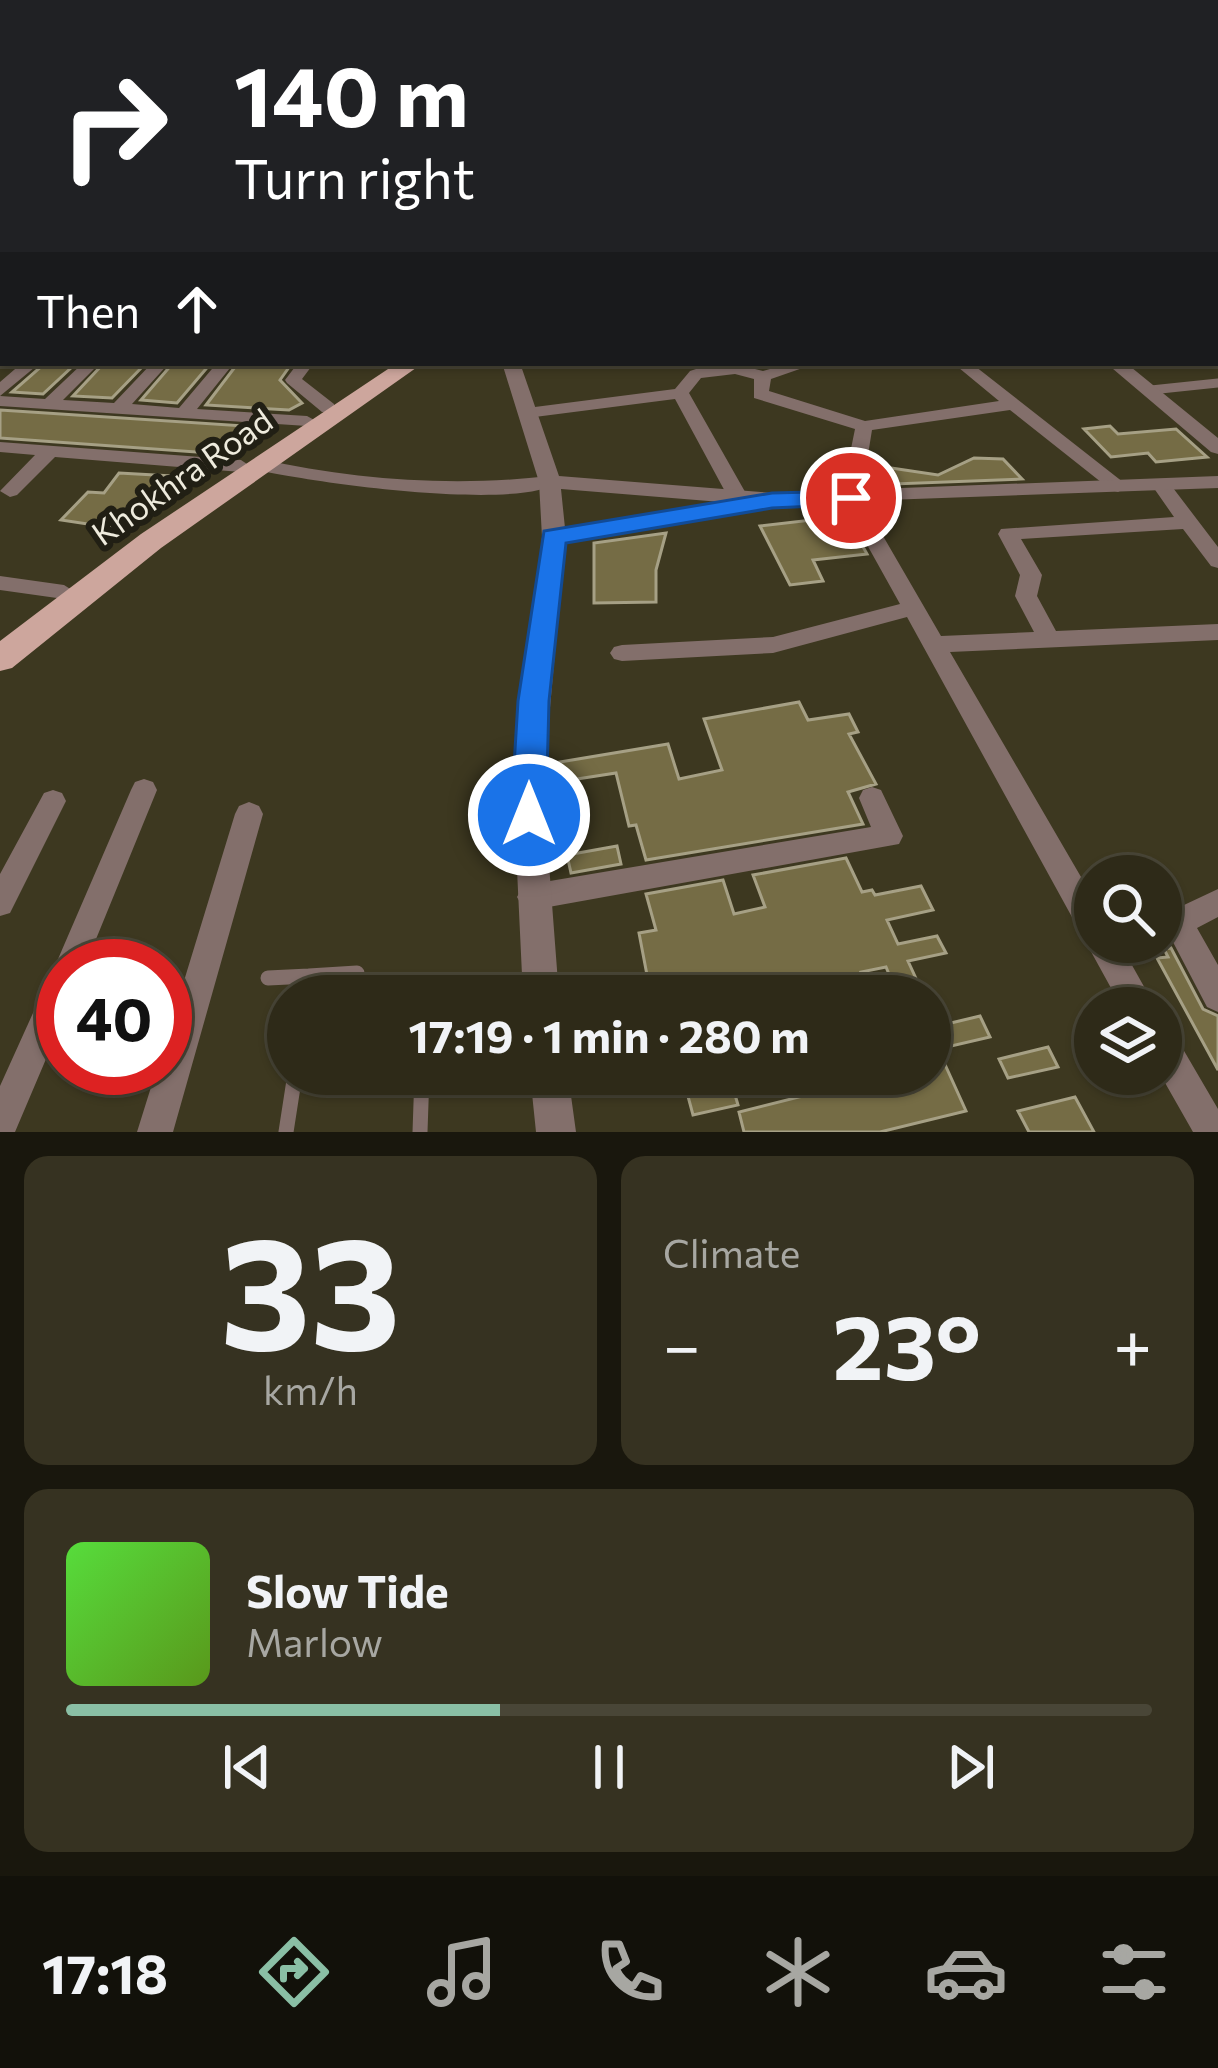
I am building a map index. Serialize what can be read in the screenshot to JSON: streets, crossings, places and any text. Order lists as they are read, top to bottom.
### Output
{
  "streets": {
    "main road": ["Khokhra Road"]
  },
  "page": {
    "turn": ["140 m", "Turn right"],
    "then": "Then",
    "limit": "40",
    "trip": "17:19 · 1 min · 280 m",
    "tile": [
      ["33", "km/h"],
      "Climate"
    ],
    "heat": ["−", "23°", "+"],
    "song": ["Slow Tide", "Marlow"],
    "tabs": "17:18"
  }
}
